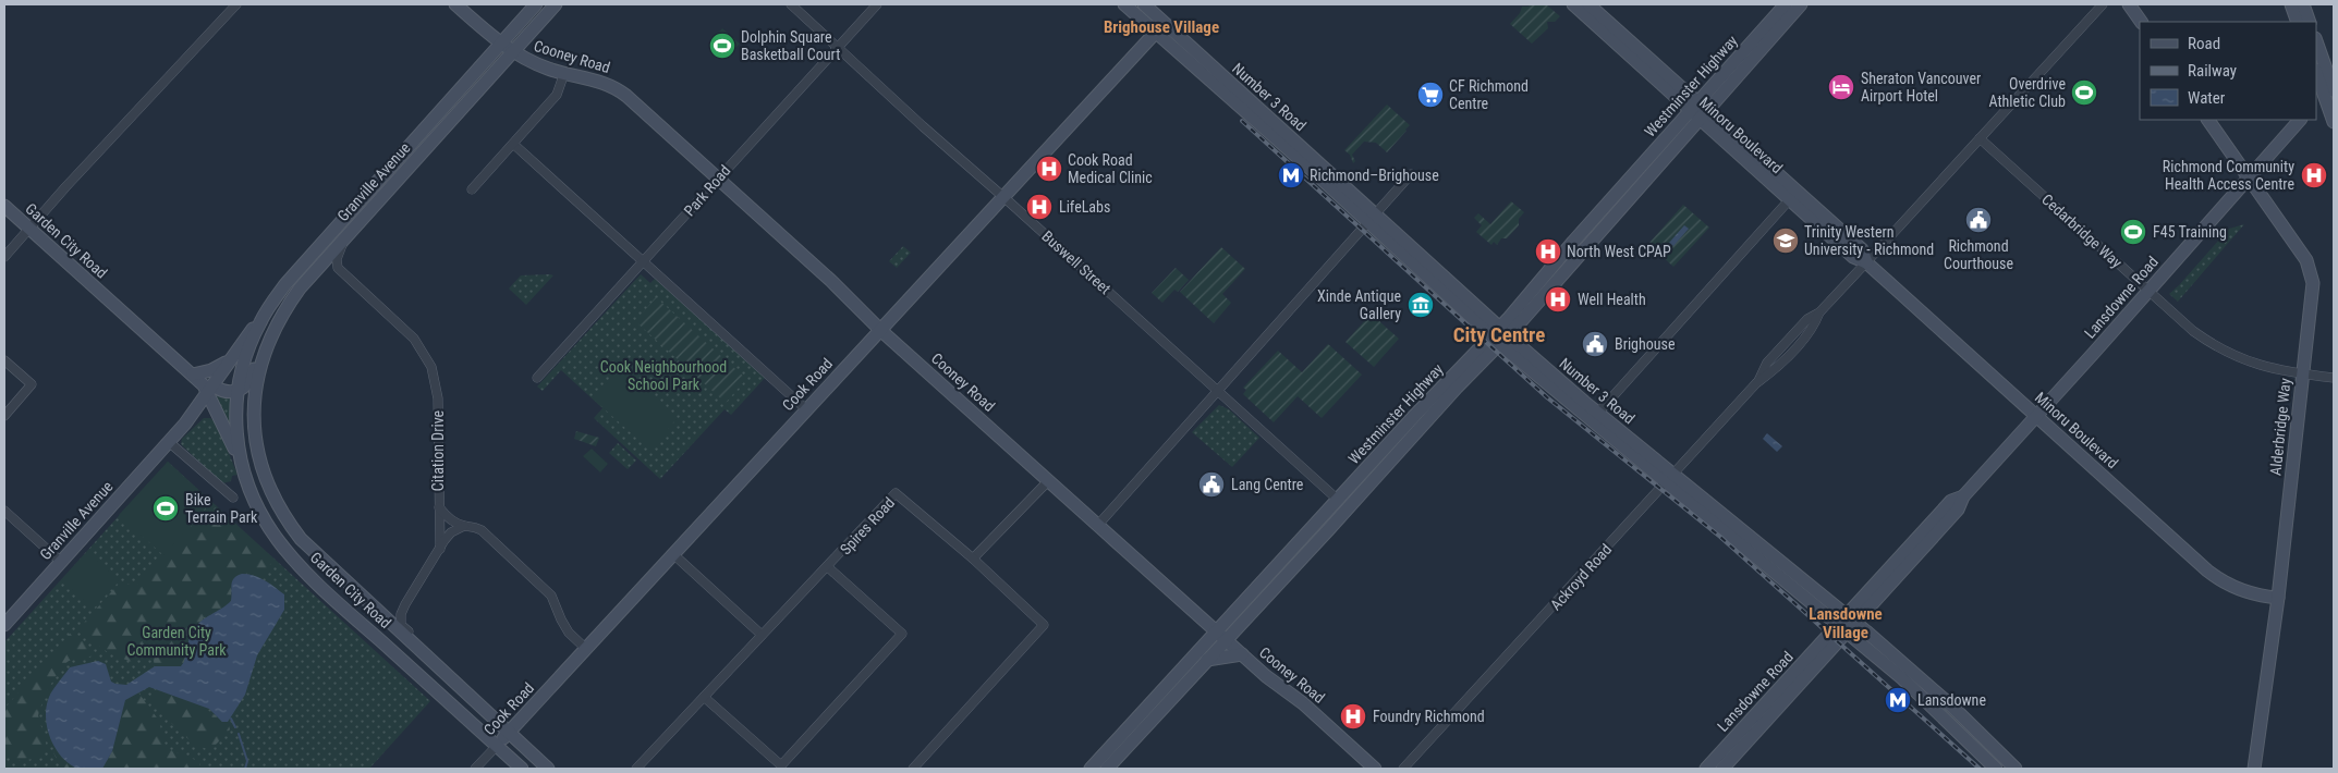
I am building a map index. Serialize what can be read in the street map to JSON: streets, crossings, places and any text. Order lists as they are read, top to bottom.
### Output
{
  "streets": {
    "main road": [
      "Cooney Road",
      "Westminster Highway",
      "Number 3 Road",
      "Minoru Boulevard",
      "Granville Avenue",
      "Garden City Road",
      "Lansdowne Road",
      "Cook Road",
      "Alderbridge Way"
    ],
    "street": [
      "Park Road",
      "Cedarbridge Way",
      "Buswell Street",
      "Citation Drive",
      "Spires Road",
      "Ackroyd Road"
    ]
  },
  "crossings": [
    ["Cooney Road", "Westminster Highway"],
    ["Cooney Road", "Granville Avenue"],
    ["Cooney Road", "Park Road"],
    ["Cooney Road", "Cook Road"],
    ["Westminster Highway", "Number 3 Road"],
    ["Westminster Highway", "Minoru Boulevard"],
    ["Westminster Highway", "Buswell Street"],
    ["Number 3 Road", "Lansdowne Road"],
    ["Number 3 Road", "Cook Road"],
    ["Number 3 Road", "Ackroyd Road"],
    ["Minoru Boulevard", "Lansdowne Road"],
    ["Minoru Boulevard", "Alderbridge Way"],
    ["Minoru Boulevard", "Ackroyd Road"],
    ["Granville Avenue", "Garden City Road"],
    ["Granville Avenue", "Citation Drive"],
    ["Park Road", "Buswell Street"],
    ["Cedarbridge Way", "Lansdowne Road"],
    ["Cedarbridge Way", "Alderbridge Way"],
    ["Cedarbridge Way", "Ackroyd Road"],
    ["Garden City Road", "Cook Road"],
    ["Buswell Street", "Cook Road"],
    ["Lansdowne Road", "Alderbridge Way"]
  ],
  "districts": ["Brighouse Village", "City Centre", "Lansdowne Village"],
  "parks": ["Cook Neighbourhood School Park", "Garden City Community Park"],
  "places": {
    "sports": [
      "Dolphin Square Basketball Court",
      "Overdrive Athletic Club",
      "F45 Training",
      "Bike Terrain Park"
    ],
    "hotel": ["Sheraton Vancouver Airport Hotel"],
    "supermarket": ["CF Richmond Centre"],
    "hospital": [
      "Cook Road Medical Clinic",
      "Richmond Community Health Access Centre",
      "LifeLabs",
      "North West CPAP",
      "Well Health",
      "Foundry Richmond"
    ],
    "metro station": ["Richmond–Brighouse", "Lansdowne"],
    "public building": ["Richmond Courthouse", "Brighouse", "Lang Centre"],
    "school or university": ["Trinity Western University - Richmond"],
    "museum": ["Xinde Antique Gallery"]
  },
  "legend": ["Road", "Railway", "Water"]
}
